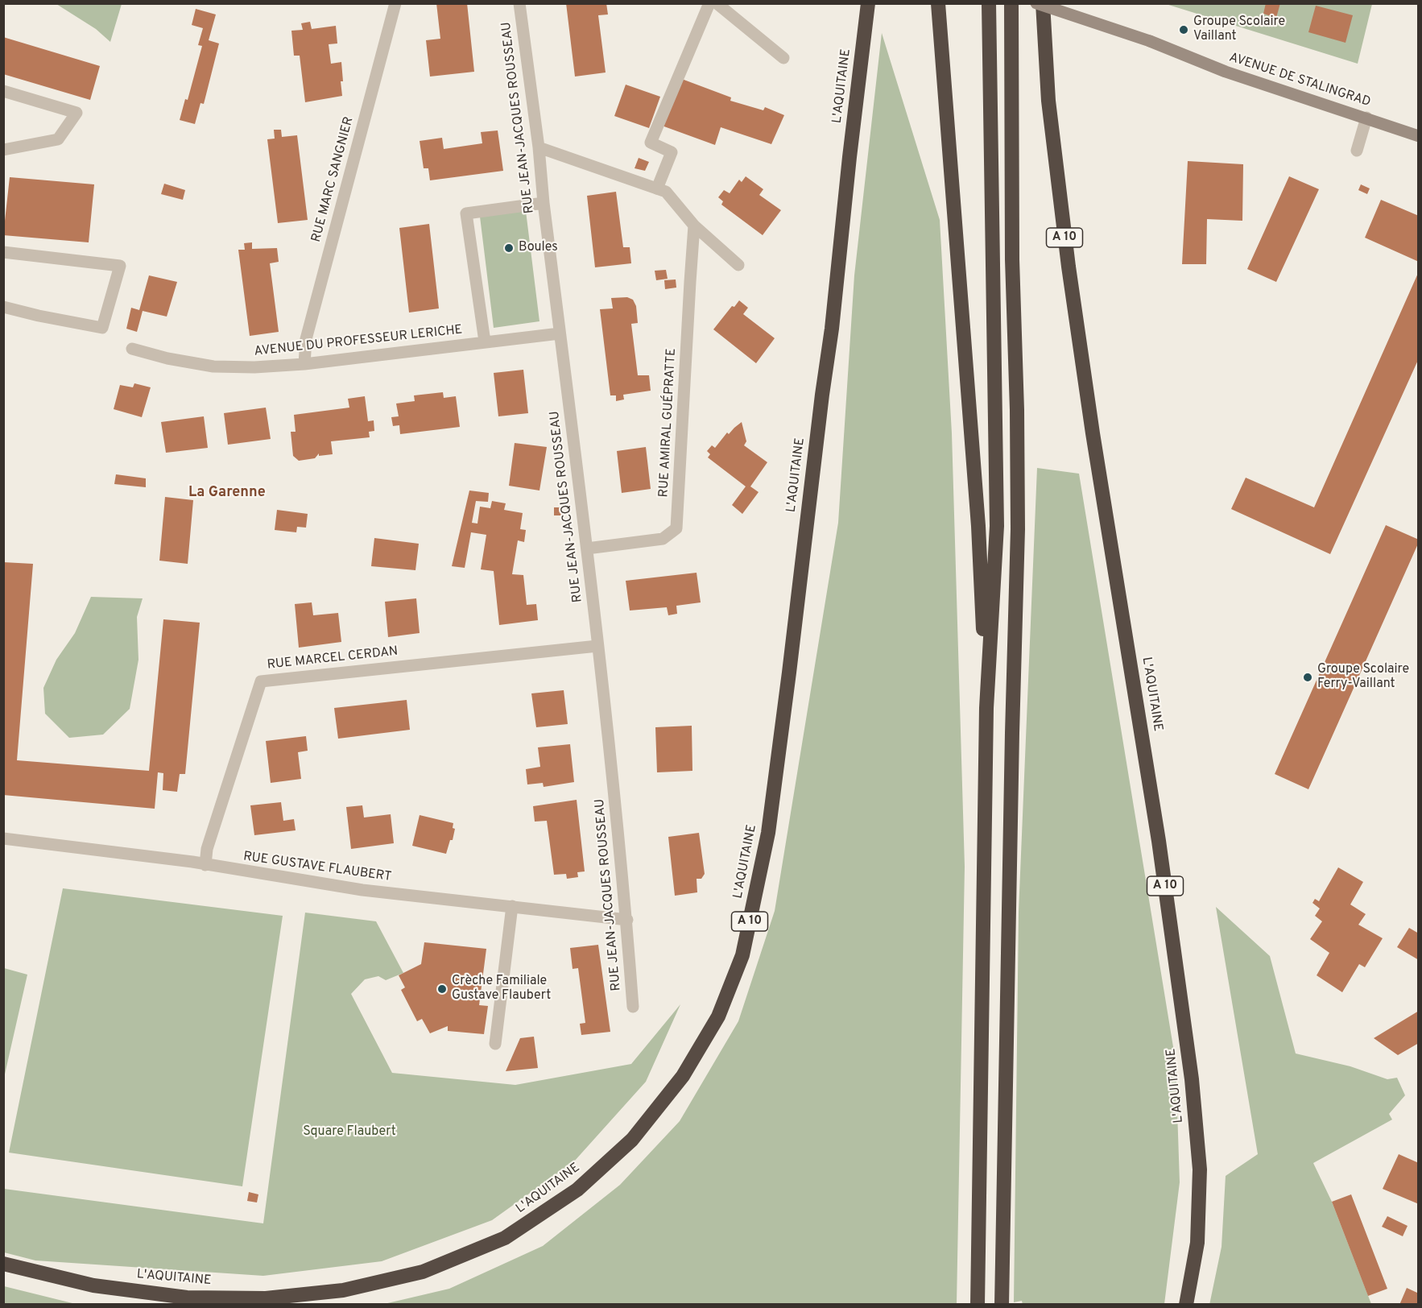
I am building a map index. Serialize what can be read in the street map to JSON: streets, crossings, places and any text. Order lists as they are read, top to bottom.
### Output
{
  "streets": {
    "highway": ["L'AQUITAINE", "A 10"],
    "main road": ["AVENUE DE STALINGRAD"],
    "street": [
      "RUE JEAN-JACQUES ROUSSEAU",
      "RUE MARC SANGNIER",
      "AVENUE DU PROFESSEUR LERICHE",
      "RUE AMIRAL GUÉPRATTE",
      "RUE MARCEL CERDAN",
      "RUE GUSTAVE FLAUBERT"
    ]
  },
  "crossings": [
    ["RUE JEAN-JACQUES ROUSSEAU", "AVENUE DU PROFESSEUR LERICHE"],
    ["RUE JEAN-JACQUES ROUSSEAU", "RUE AMIRAL GUÉPRATTE"],
    ["RUE JEAN-JACQUES ROUSSEAU", "RUE MARCEL CERDAN"],
    ["RUE JEAN-JACQUES ROUSSEAU", "RUE GUSTAVE FLAUBERT"],
    ["RUE MARC SANGNIER", "AVENUE DU PROFESSEUR LERICHE"],
    ["RUE MARCEL CERDAN", "RUE GUSTAVE FLAUBERT"]
  ],
  "districts": ["La Garenne"],
  "parks": ["Square Flaubert"],
  "places": [
    "Groupe Scolaire Vaillant",
    "Boules",
    "Groupe Scolaire Ferry-Vaillant",
    "Crèche Familiale Gustave Flaubert"
  ]
}
